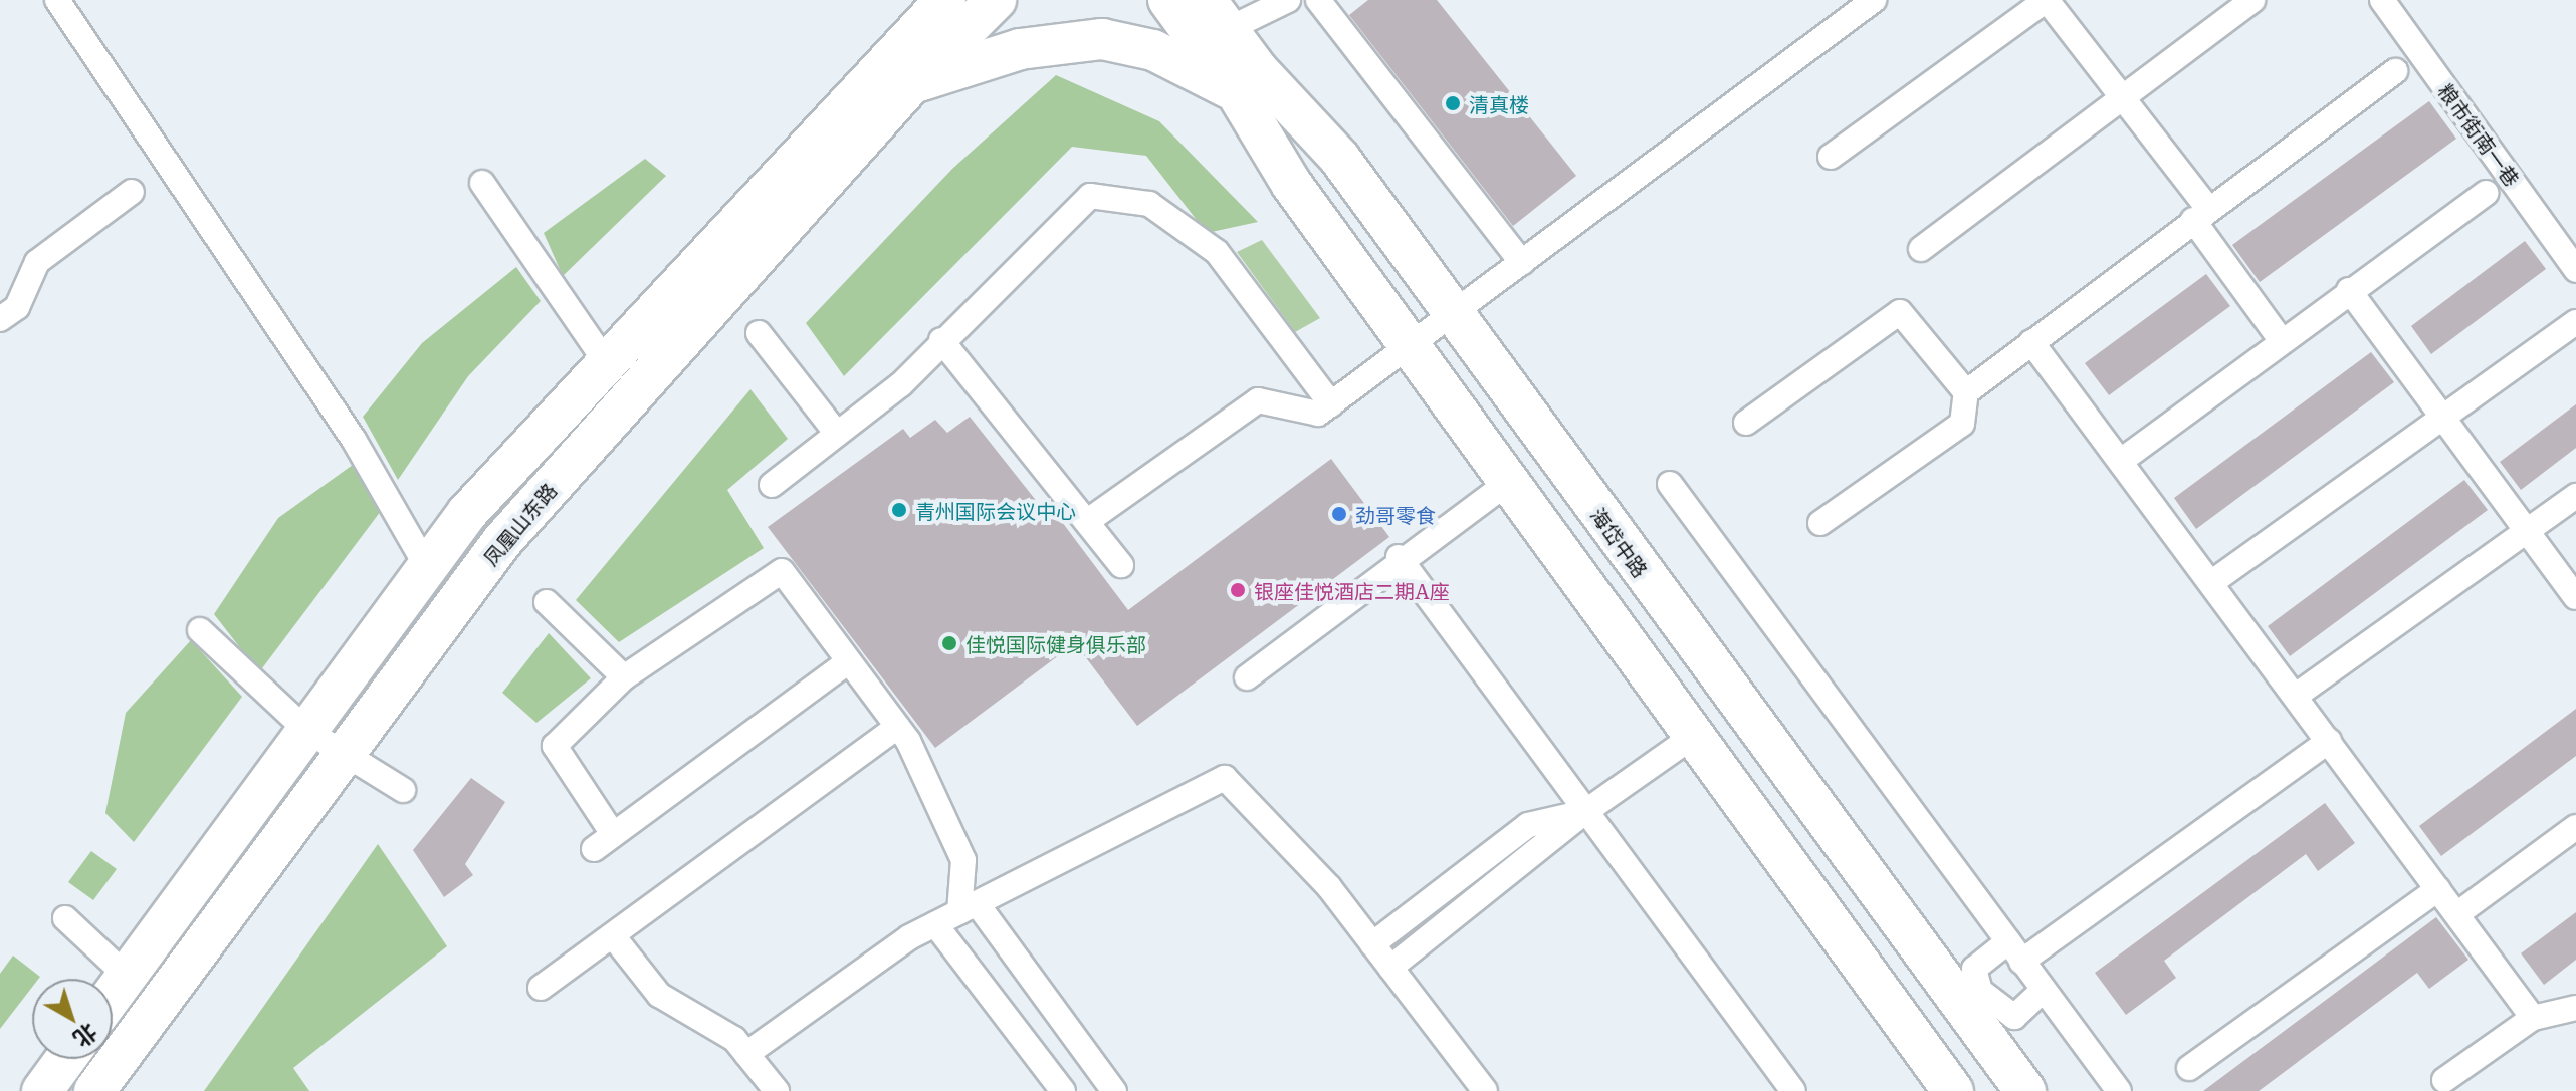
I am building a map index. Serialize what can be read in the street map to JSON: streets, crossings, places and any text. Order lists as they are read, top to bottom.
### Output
{
  "streets": {
    "main road": ["凤凰山东路", "海岱中路"],
    "street": ["粮市街南一巷"]
  },
  "places": [
    "清真楼",
    "青州国际会议中心",
    "劲哥零食",
    "银座佳悦酒店二期A座",
    "佳悦国际健身俱乐部"
  ],
  "north": "bottom right"
}
